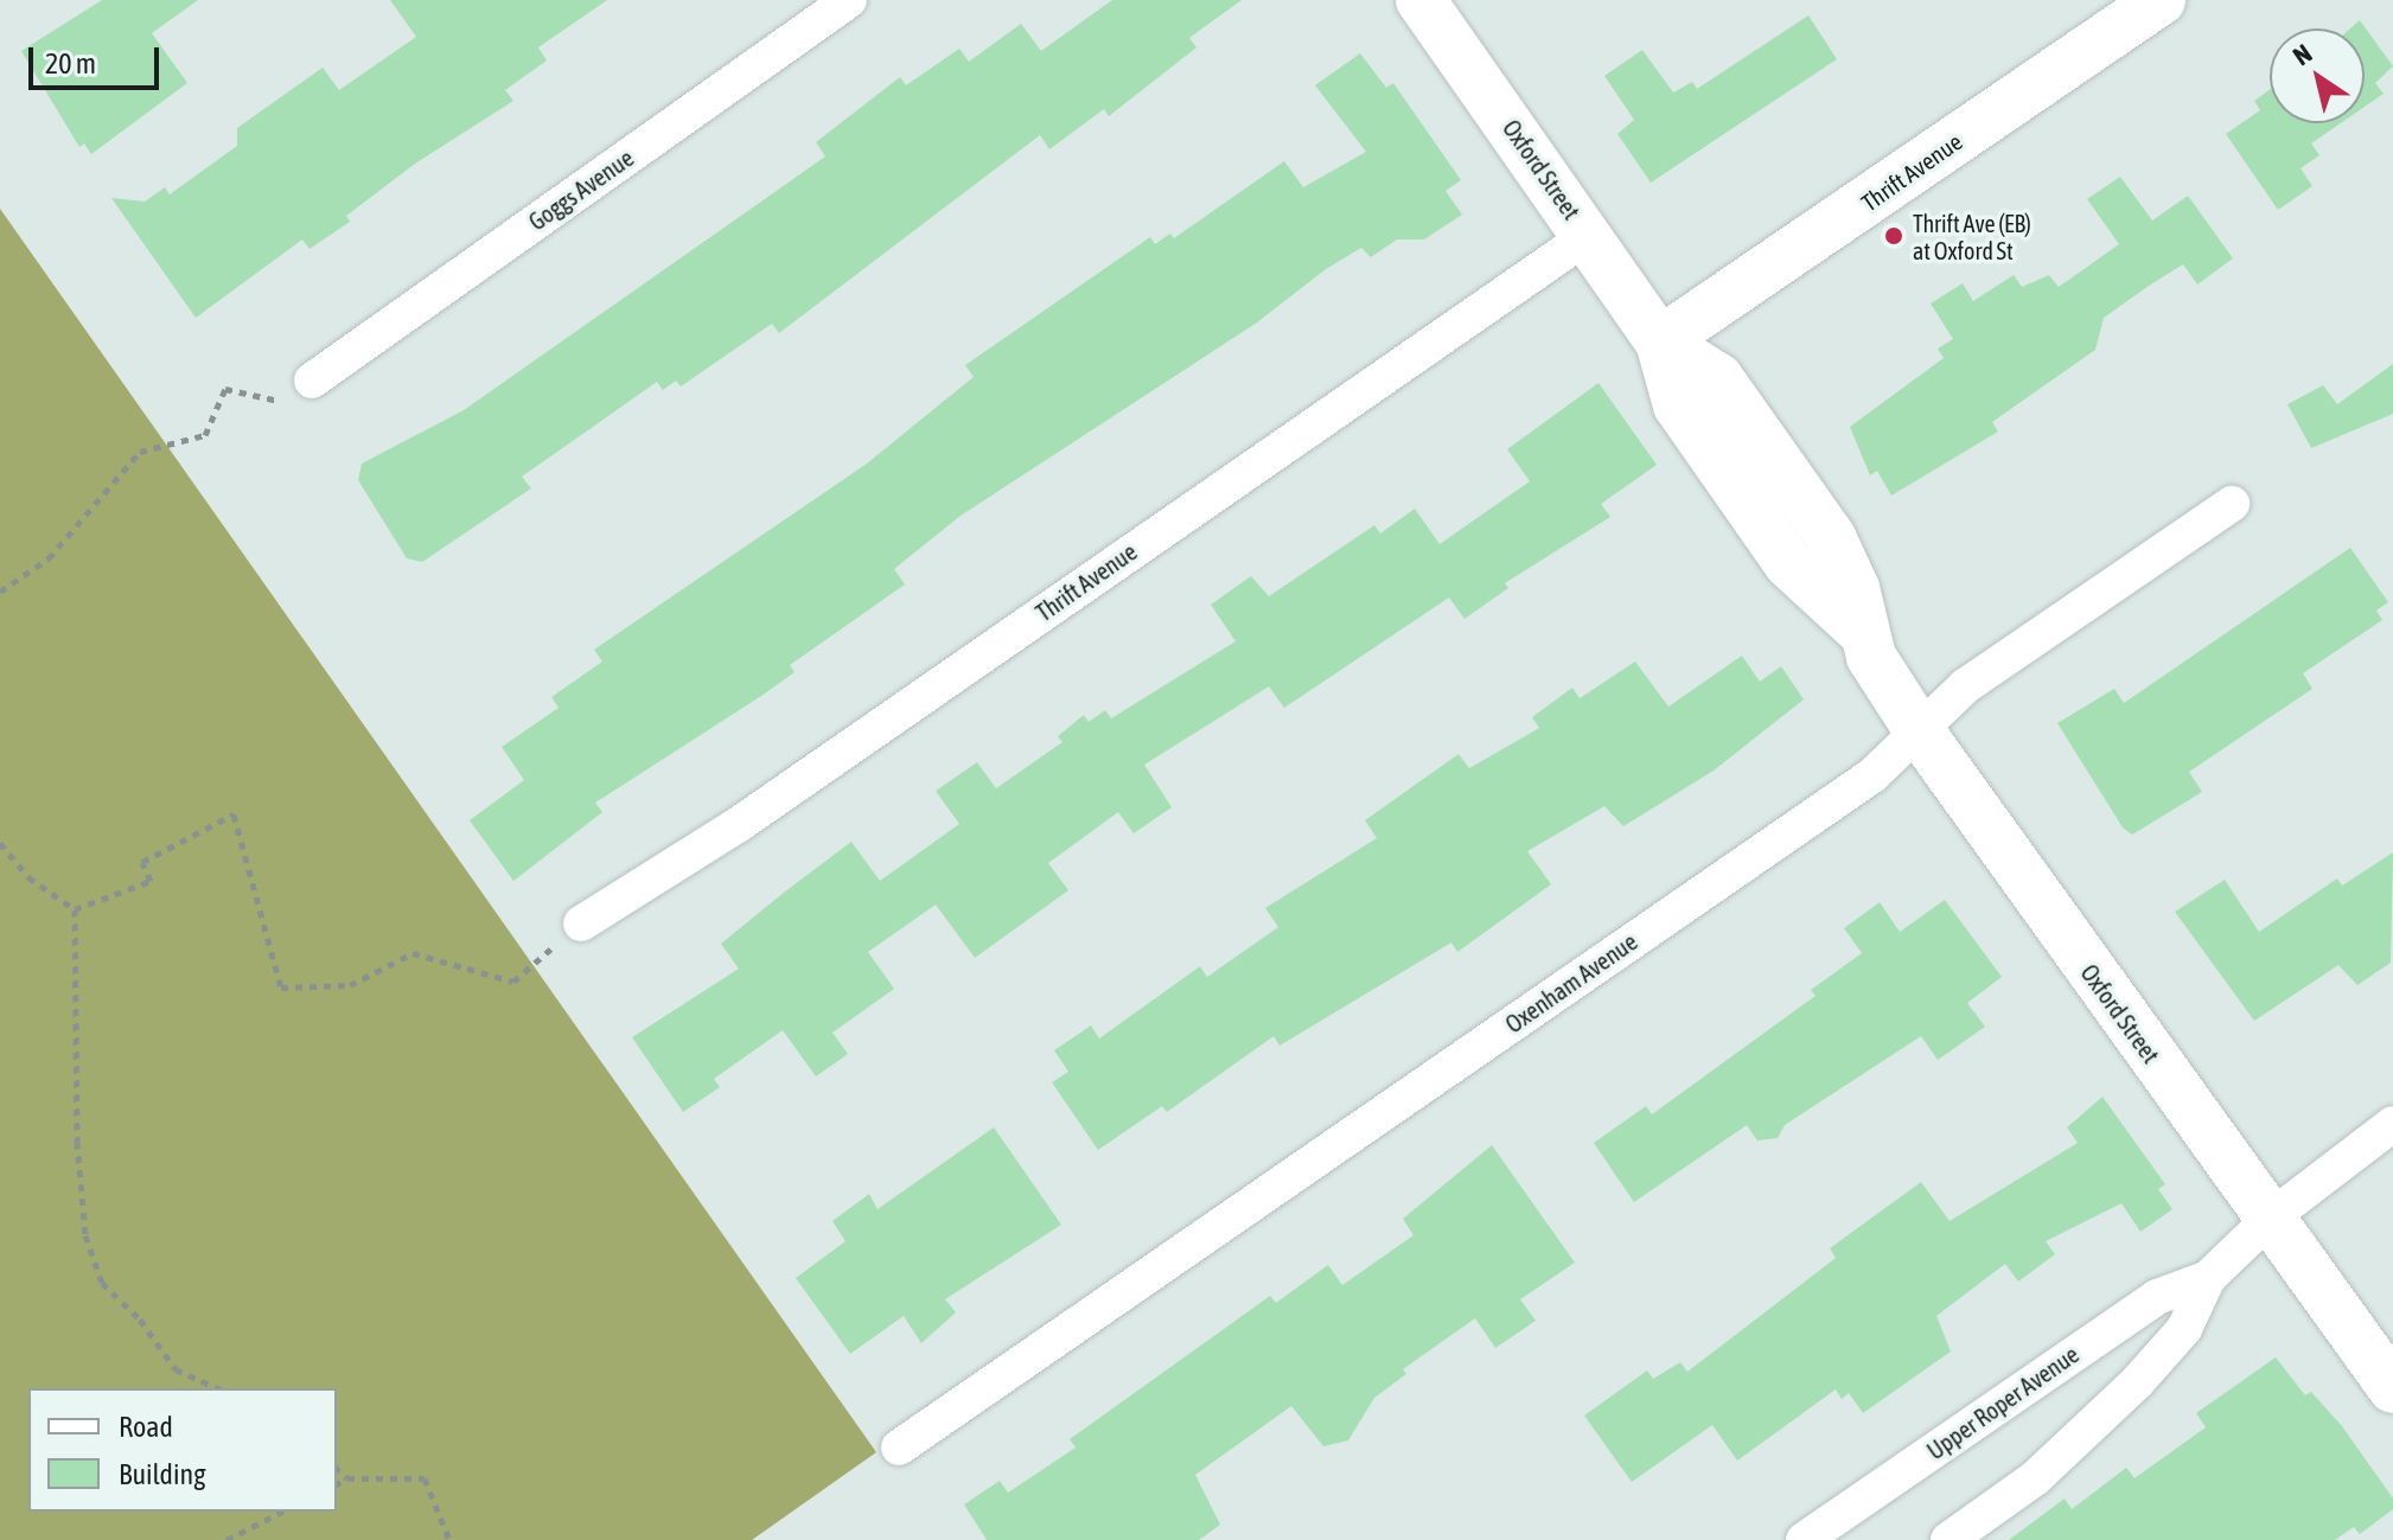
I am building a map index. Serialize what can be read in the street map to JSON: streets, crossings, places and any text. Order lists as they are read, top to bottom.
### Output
{
  "streets": {
    "street": [
      "Oxford Street",
      "Thrift Avenue",
      "Goggs Avenue",
      "Oxenham Avenue",
      "Upper Roper Avenue"
    ]
  },
  "crossings": [
    ["Oxford Street", "Thrift Avenue"],
    ["Oxford Street", "Oxenham Avenue"],
    ["Oxford Street", "Upper Roper Avenue"]
  ],
  "places": ["Thrift Ave (EB) at Oxford St"],
  "legend": ["Road", "Building"],
  "scale_bar": "20 m",
  "north": "top left"
}
